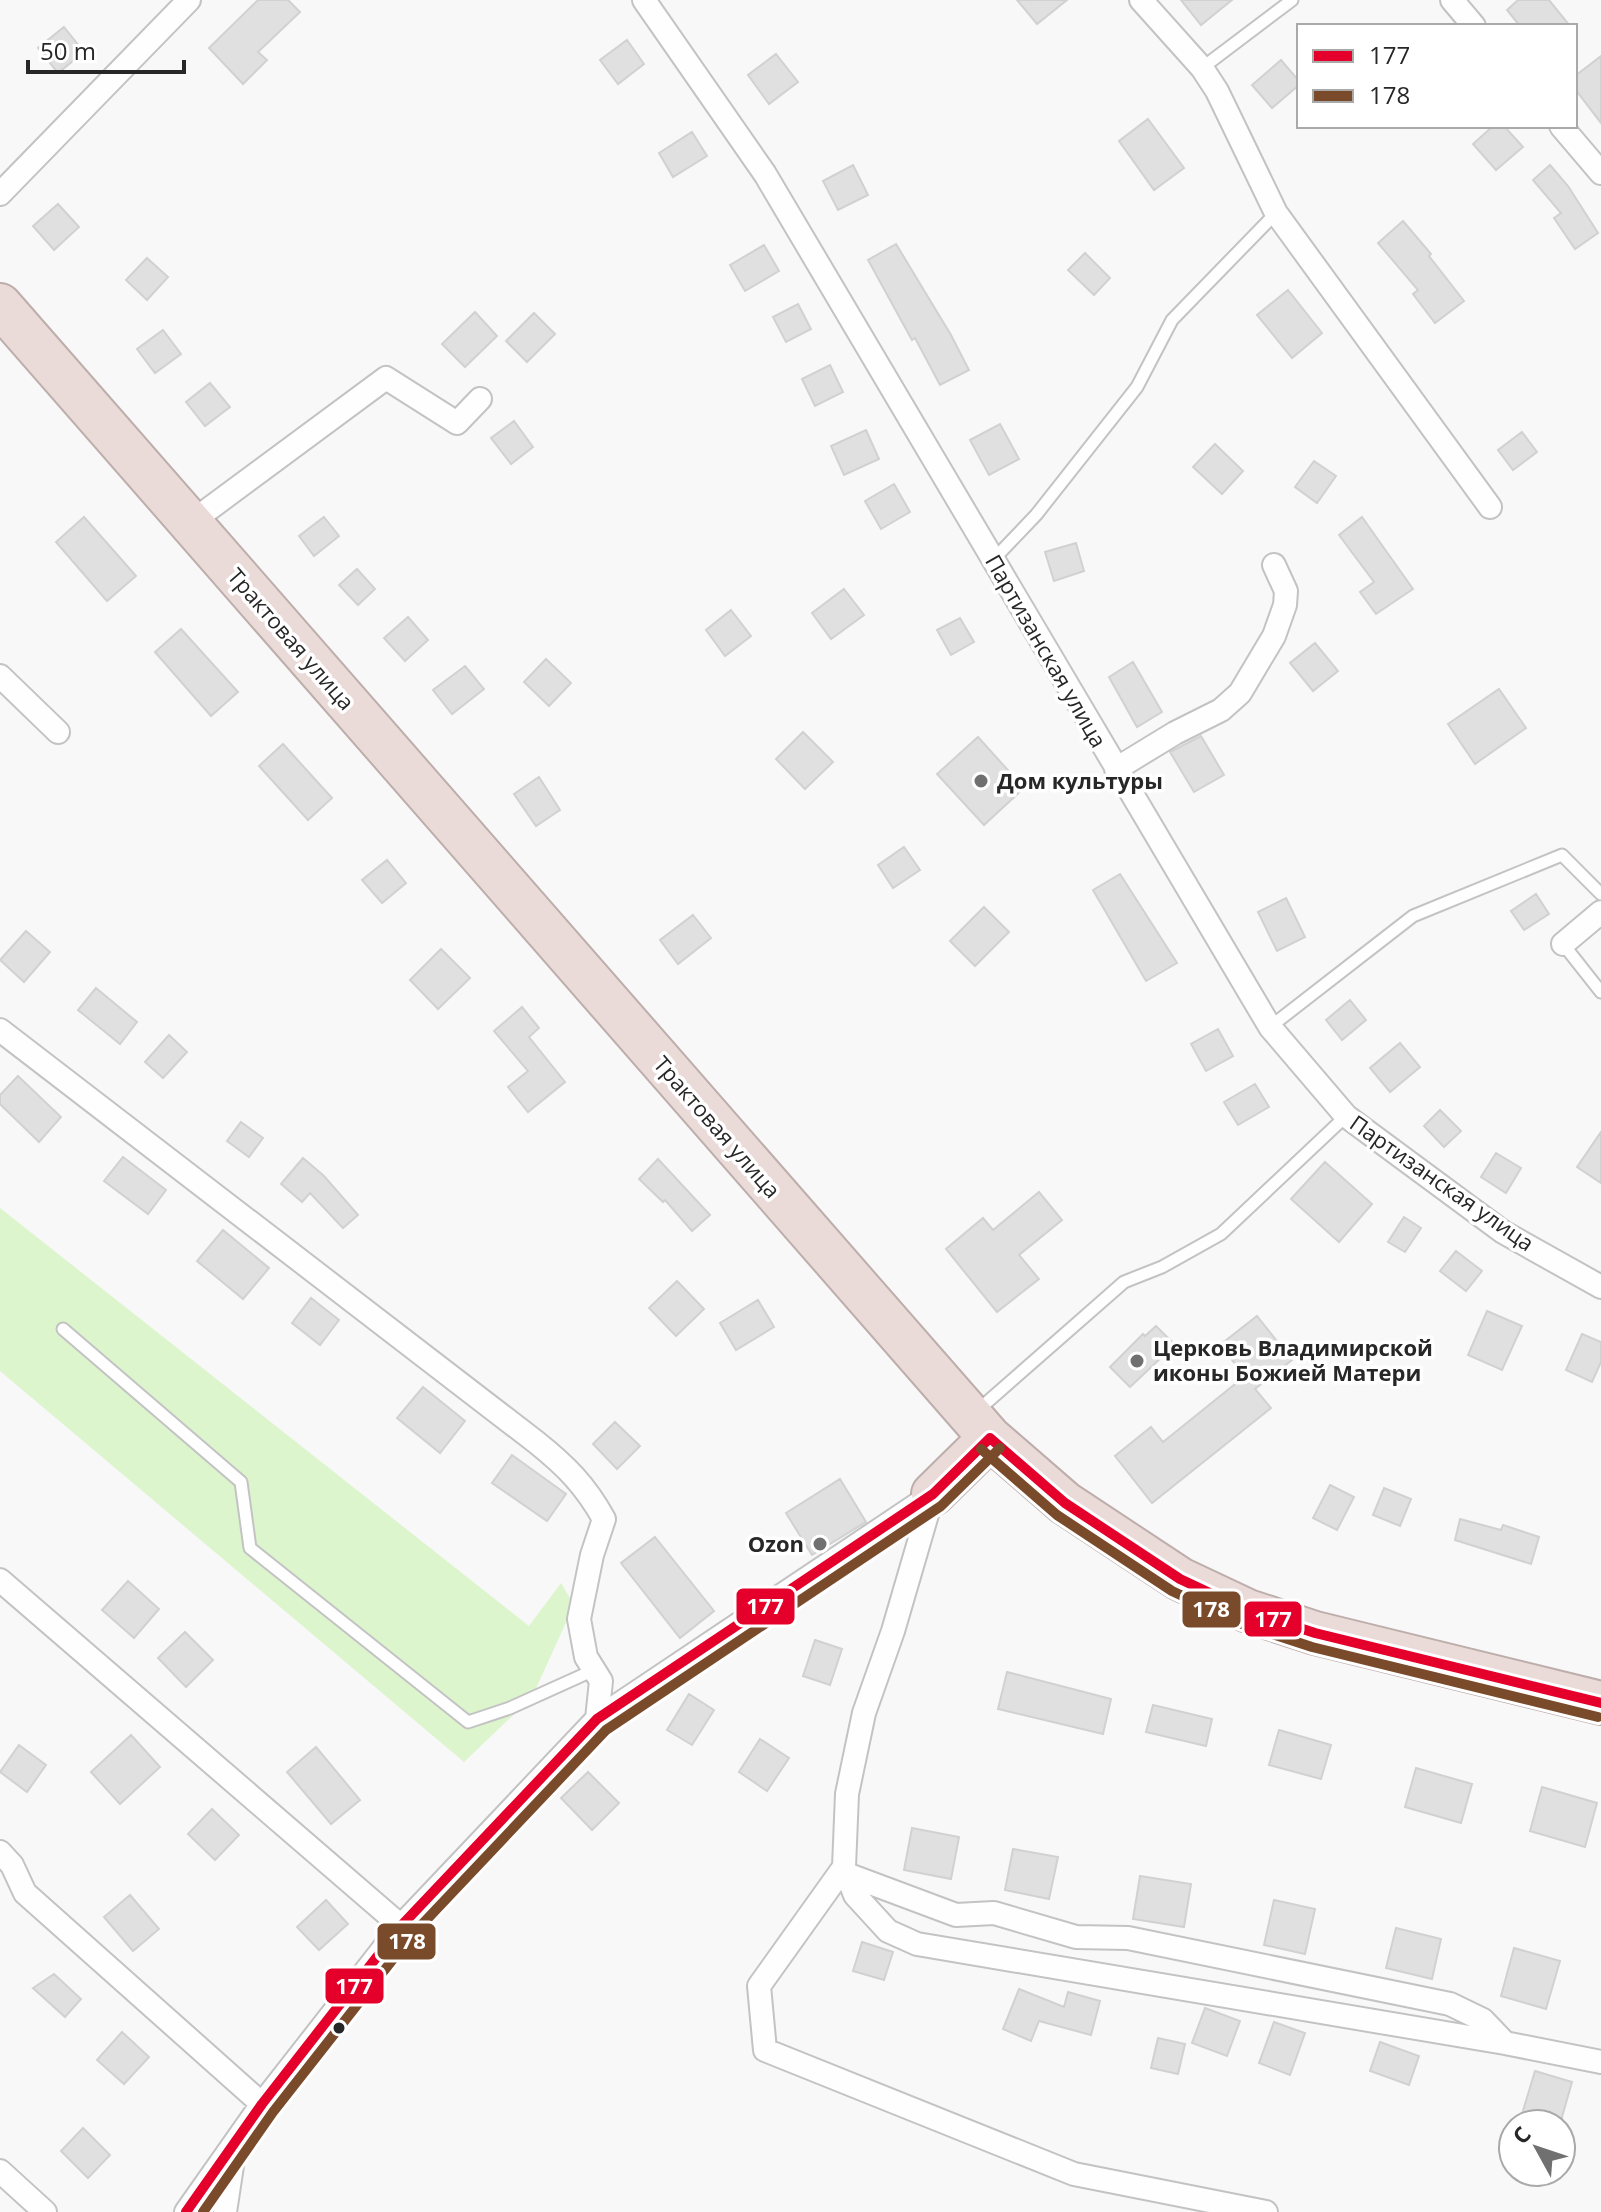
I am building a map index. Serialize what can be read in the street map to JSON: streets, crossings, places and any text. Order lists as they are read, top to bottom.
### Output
{
  "streets": {
    "highway": ["Трактовая улица"],
    "street": ["Партизанская улица"]
  },
  "places": ["Дом культуры", "Церковь Владимирской иконы Божией Матери", "Ozon"],
  "lines": ["transit line 177", "transit line 178"],
  "legend": ["177", "178"],
  "scale_bar": "50 m",
  "north": "top left"
}
